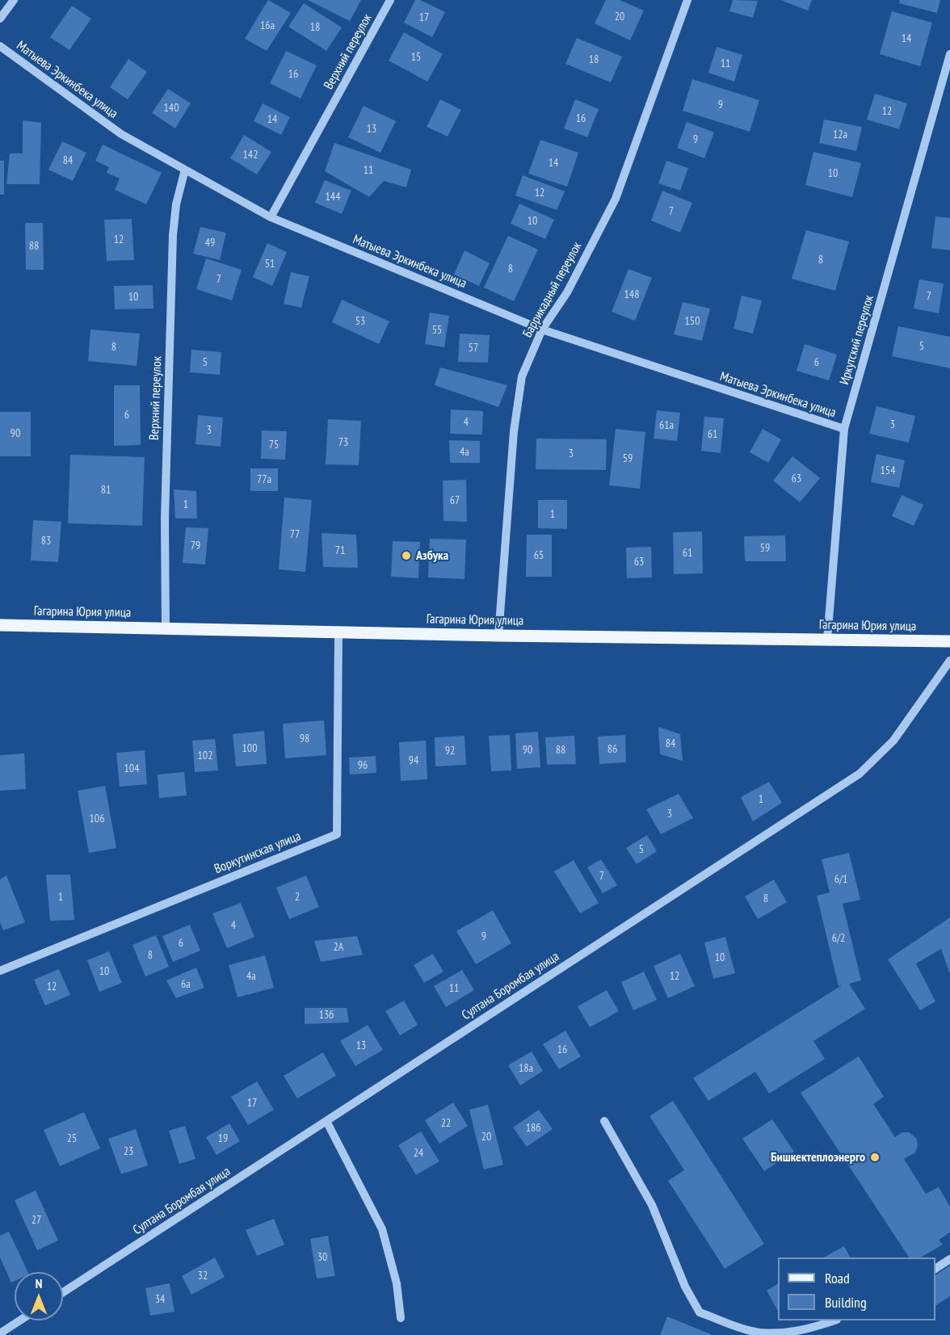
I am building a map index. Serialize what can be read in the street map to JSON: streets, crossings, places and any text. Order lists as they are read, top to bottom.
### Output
{
  "streets": {
    "main road": ["Гагарина Юрия улица"],
    "street": [
      "Верхний переулок",
      "Матыева Эркинбека улица",
      "Баррикадный переулок",
      "Иркутский переулок",
      "Воркутинская улица",
      "Султана Боромбая улица"
    ]
  },
  "crossings": [
    ["Верхний переулок", "Матыева Эркинбека улица"],
    ["Верхний переулок", "Гагарина Юрия улица"],
    ["Матыева Эркинбека улица", "Баррикадный переулок"],
    ["Матыева Эркинбека улица", "Иркутский переулок"],
    ["Баррикадный переулок", "Гагарина Юрия улица"],
    ["Иркутский переулок", "Гагарина Юрия улица"],
    ["Гагарина Юрия улица", "Воркутинская улица"]
  ],
  "places": ["Азбука", "Бишкектеплоэнерго"],
  "house_numbers": [
    "20",
    "17",
    "16a",
    "18",
    "14",
    "15",
    "18",
    "11",
    "16",
    "9",
    "140",
    "12",
    "16",
    "14",
    "13",
    "12a",
    "9",
    "142",
    "84",
    "14",
    "11",
    "10",
    "12",
    "144",
    "7",
    "10",
    "12",
    "49",
    "88",
    "8",
    "51",
    "8",
    "7",
    "148",
    "7",
    "10",
    "53",
    "150",
    "55",
    "5",
    "8",
    "57",
    "5",
    "6",
    "6",
    "4",
    "3",
    "61a",
    "3",
    "90",
    "61",
    "73",
    "75",
    "4a",
    "3",
    "59",
    "154",
    "63",
    "77a",
    "81",
    "67",
    "1",
    "1",
    "77",
    "83",
    "79",
    "59",
    "71",
    "61",
    "65",
    "63",
    "98",
    "84",
    "100",
    "86",
    "90",
    "88",
    "92",
    "102",
    "94",
    "96",
    "104",
    "1",
    "3",
    "106",
    "5",
    "7",
    "6/1",
    "1",
    "2",
    "8",
    "4",
    "9",
    "6/2",
    "6",
    "2А",
    "8",
    "10",
    "10",
    "4а",
    "12",
    "6а",
    "12",
    "11",
    "13б",
    "13",
    "16",
    "18а",
    "17",
    "22",
    "18б",
    "20",
    "25",
    "19",
    "23",
    "24",
    "27",
    "30",
    "32",
    "34"
  ],
  "legend": ["Road", "Building"],
  "north": "top"
}
